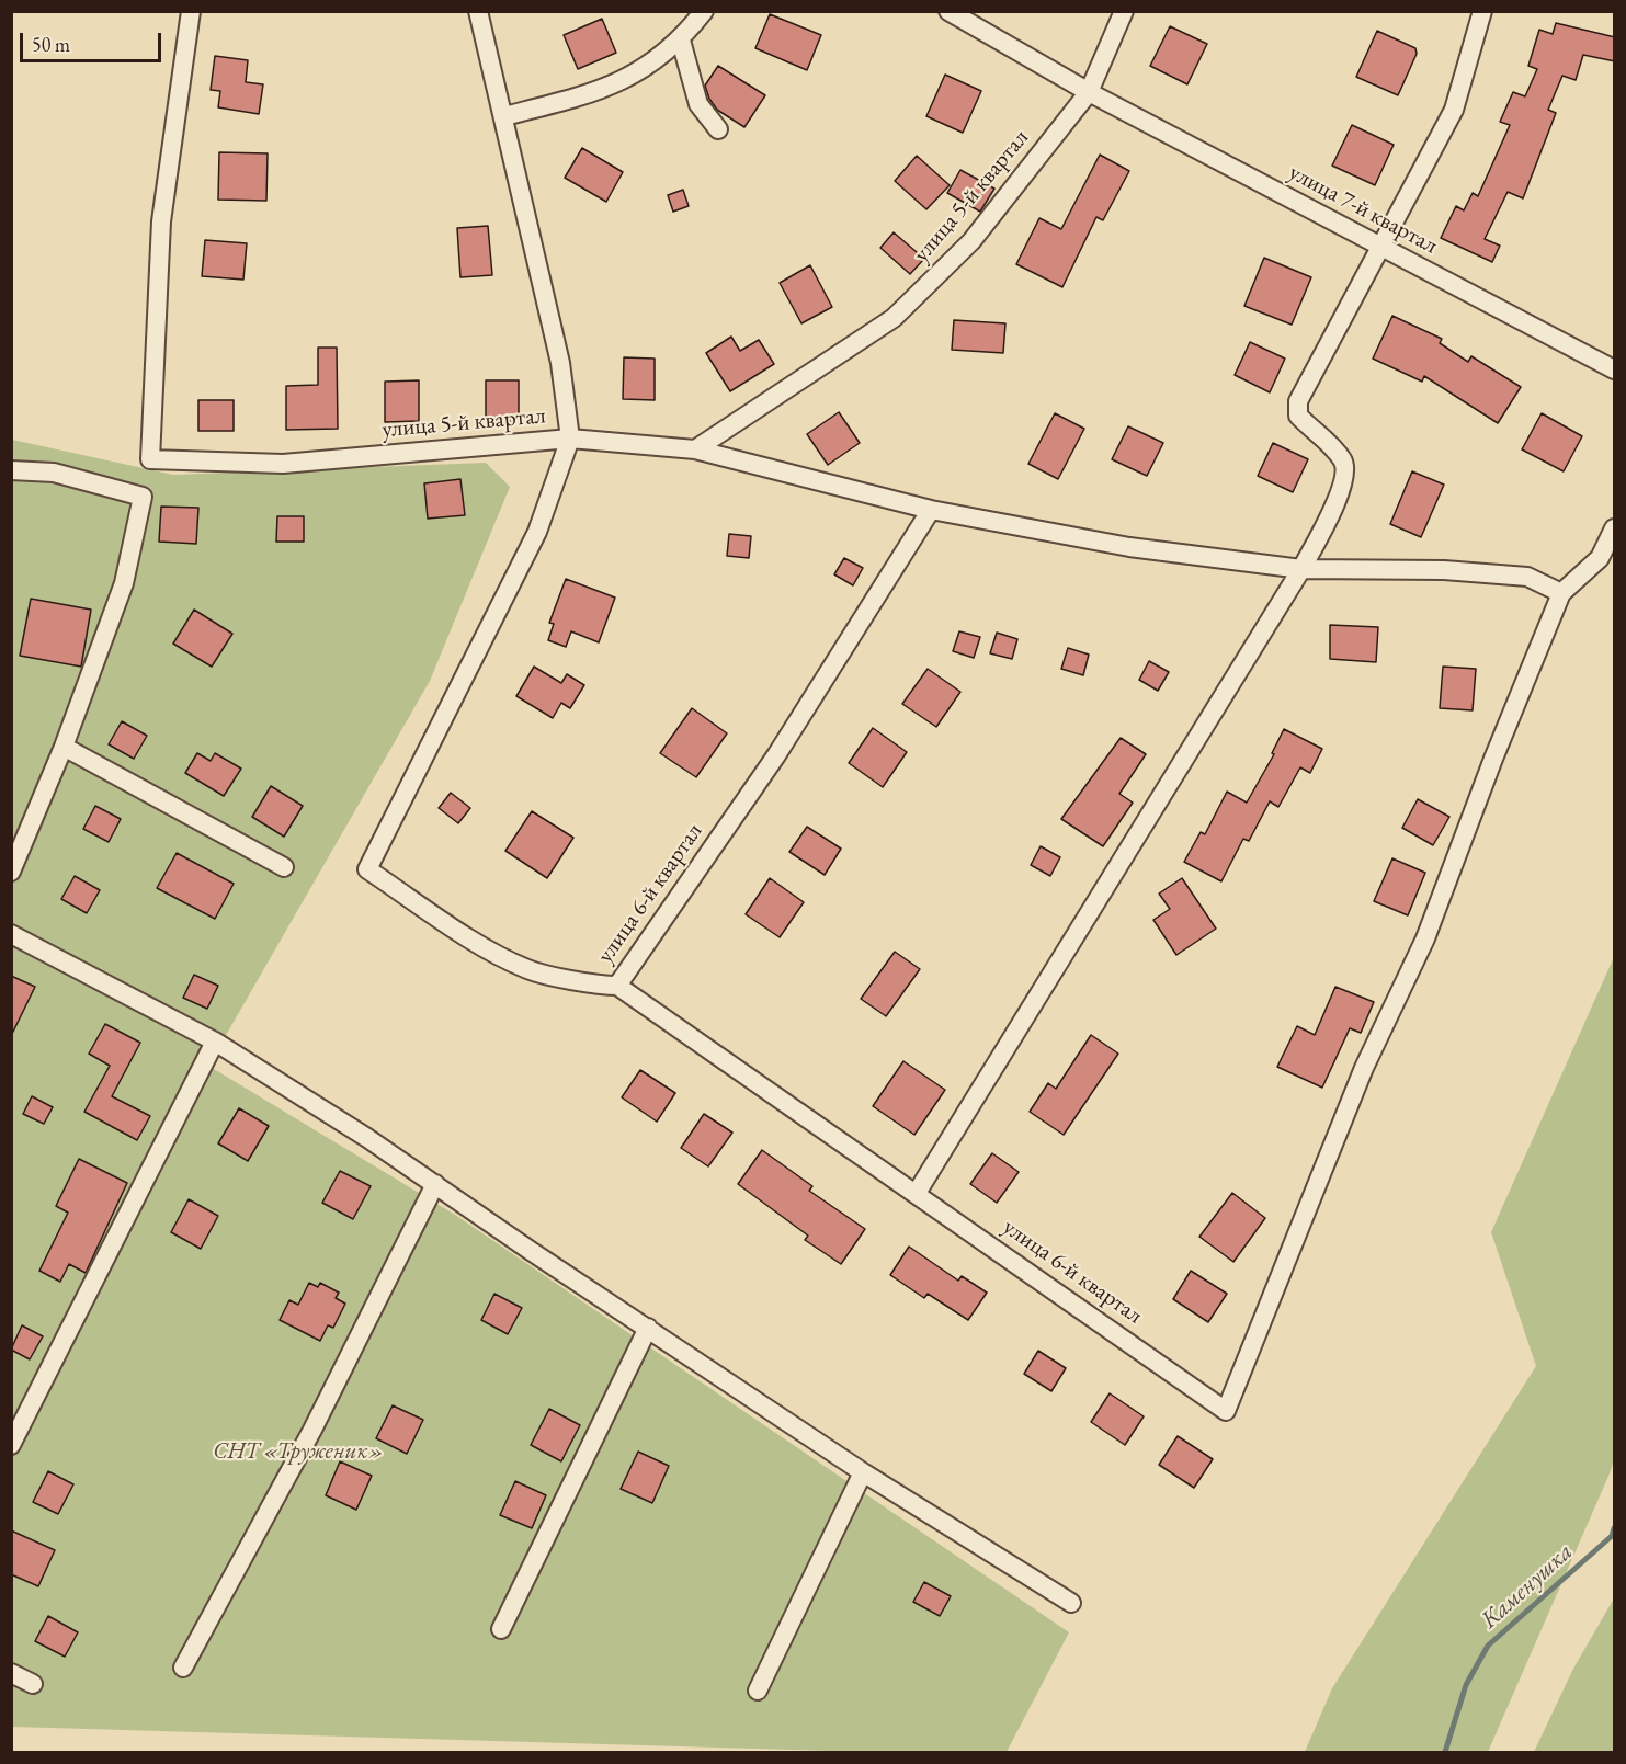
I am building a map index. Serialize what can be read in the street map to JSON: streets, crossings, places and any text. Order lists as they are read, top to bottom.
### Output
{
  "streets": {
    "street": ["улица 5-й квартал", "улица 7-й квартал", "улица 6-й квартал"]
  },
  "crossings": [
    ["улица 5-й квартал", "улица 7-й квартал"]
  ],
  "water": ["Каменушка"],
  "parks": ["СНТ «Труженик»"],
  "scale_bar": "50 m"
}
